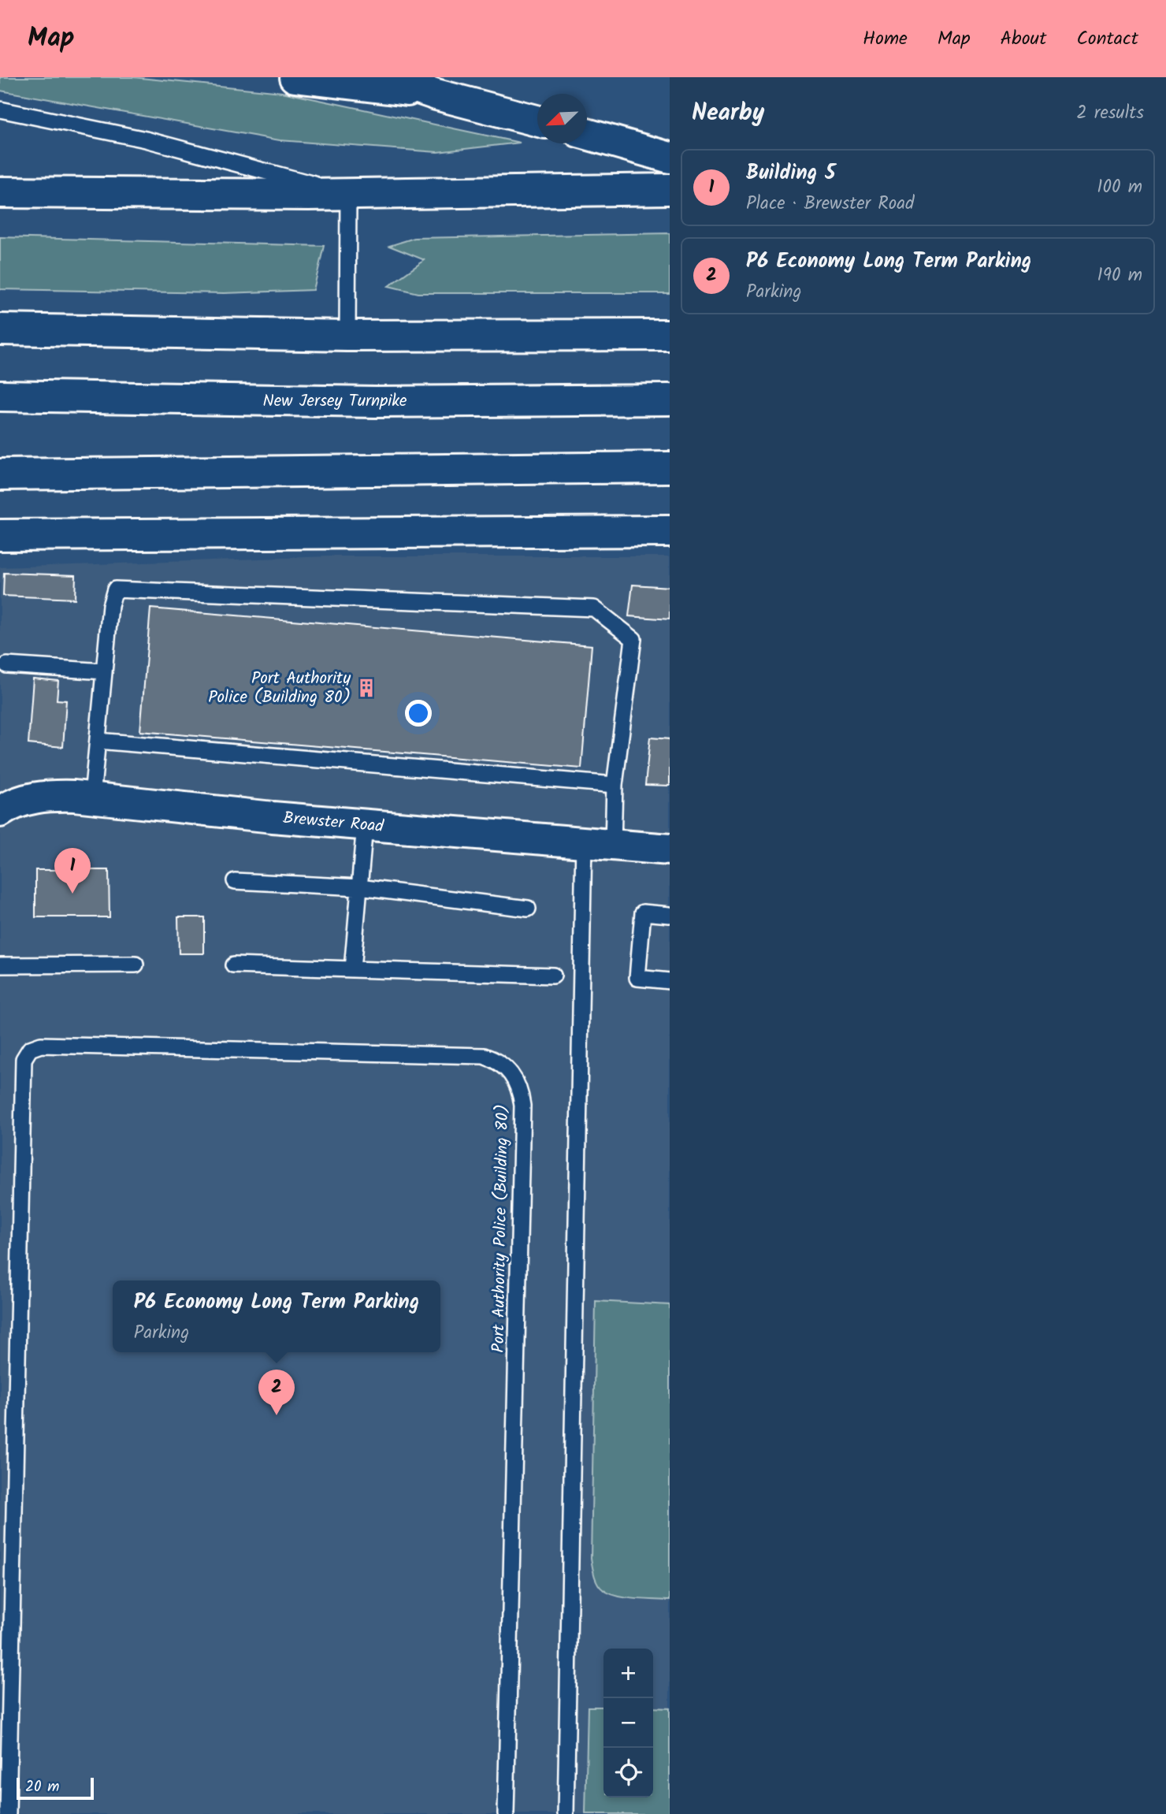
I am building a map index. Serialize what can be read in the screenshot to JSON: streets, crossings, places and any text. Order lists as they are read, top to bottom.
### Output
{
  "streets": {
    "main road": ["New Jersey Turnpike", "Brewster Road"],
    "lane": ["Port Authority Police (Building 80)"]
  },
  "places": {
    "building": ["Port Authority Police (Building 80)"]
  },
  "scale_bar": "20 m",
  "north": "bottom left",
  "page": {
    "header": "Map",
    "nav": [
      "Home",
      "Map",
      "About",
      "Contact"
    ],
    "heading": ["Nearby", "2 results"],
    "list": [
      {
        "mark": "1",
        "name": "Building 5",
        "note": "Place · Brewster Road",
        "value": "100 m"
      },
      {
        "mark": "2",
        "name": "P6 Economy Long Term Parking",
        "note": "Parking",
        "value": "190 m"
      }
    ],
    "pins": ["1", "2"],
    "popup": ["P6 Economy Long Term Parking", "Parking"],
    "map_buttons": ["+", "−"],
    "scale": "20 m"
  }
}
